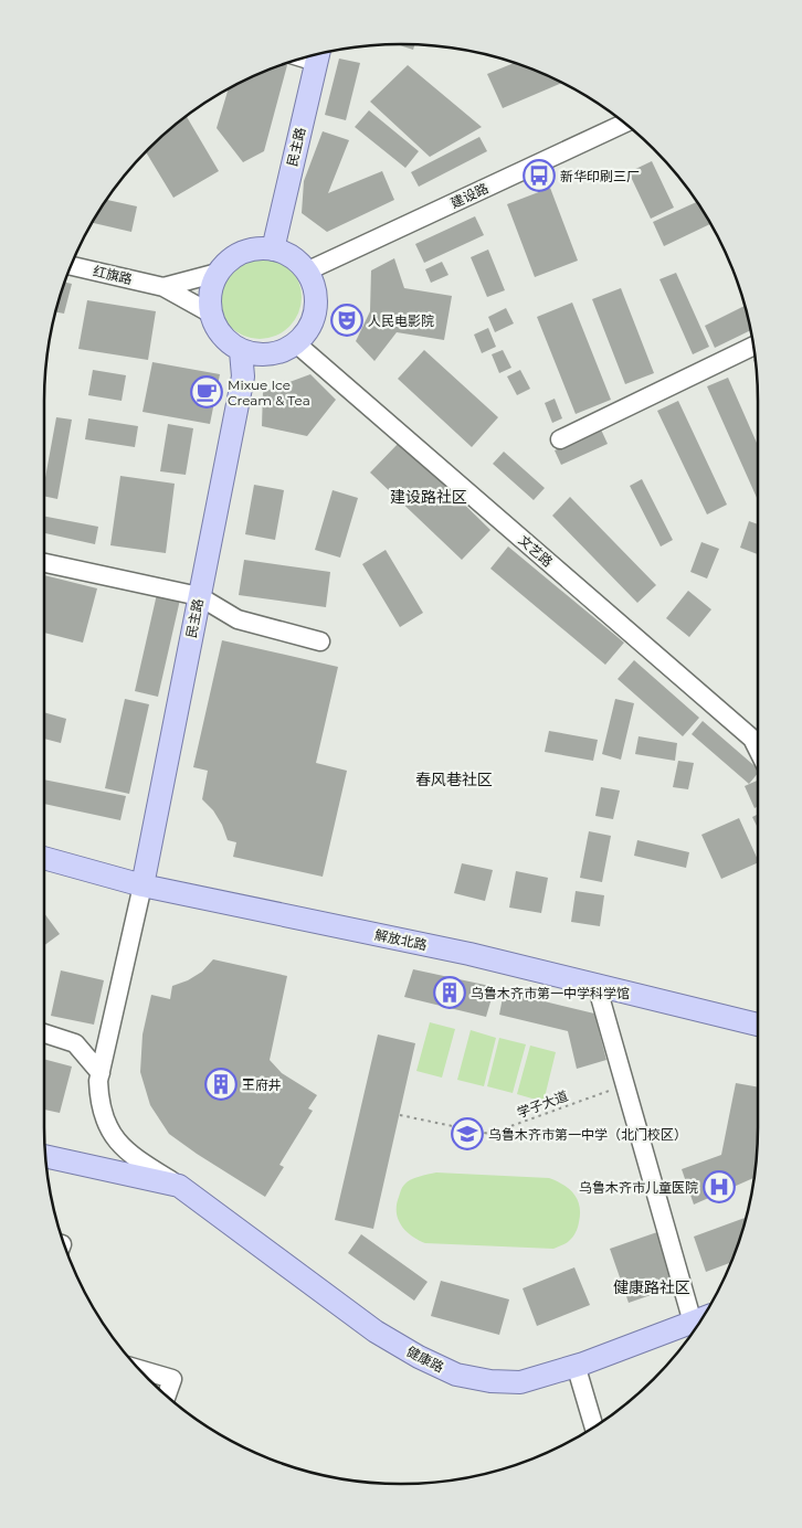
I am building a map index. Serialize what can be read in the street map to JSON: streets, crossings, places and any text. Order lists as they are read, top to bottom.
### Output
{
  "streets": {
    "main road": ["民主路", "解放北路", "健康路"],
    "street": ["建设路", "红旗路", "文艺路"],
    "path": ["学子大道"]
  },
  "crossings": [
    ["民主路", "建设路"],
    ["民主路", "文艺路"],
    ["民主路", "解放北路"],
    ["建设路", "文艺路"]
  ],
  "districts": ["建设路社区", "春风巷社区", "健康路社区"],
  "places": {
    "bus stop": ["新华印刷三厂"],
    "theatre": ["人民电影院"],
    "cafe": ["Mixue Ice Cream & Tea"],
    "building": ["乌鲁木齐市第一中学科学馆", "王府井"],
    "school or university": ["乌鲁木齐市第一中学（北门校区）"],
    "hospital": ["乌鲁木齐市儿童医院"]
  }
}
